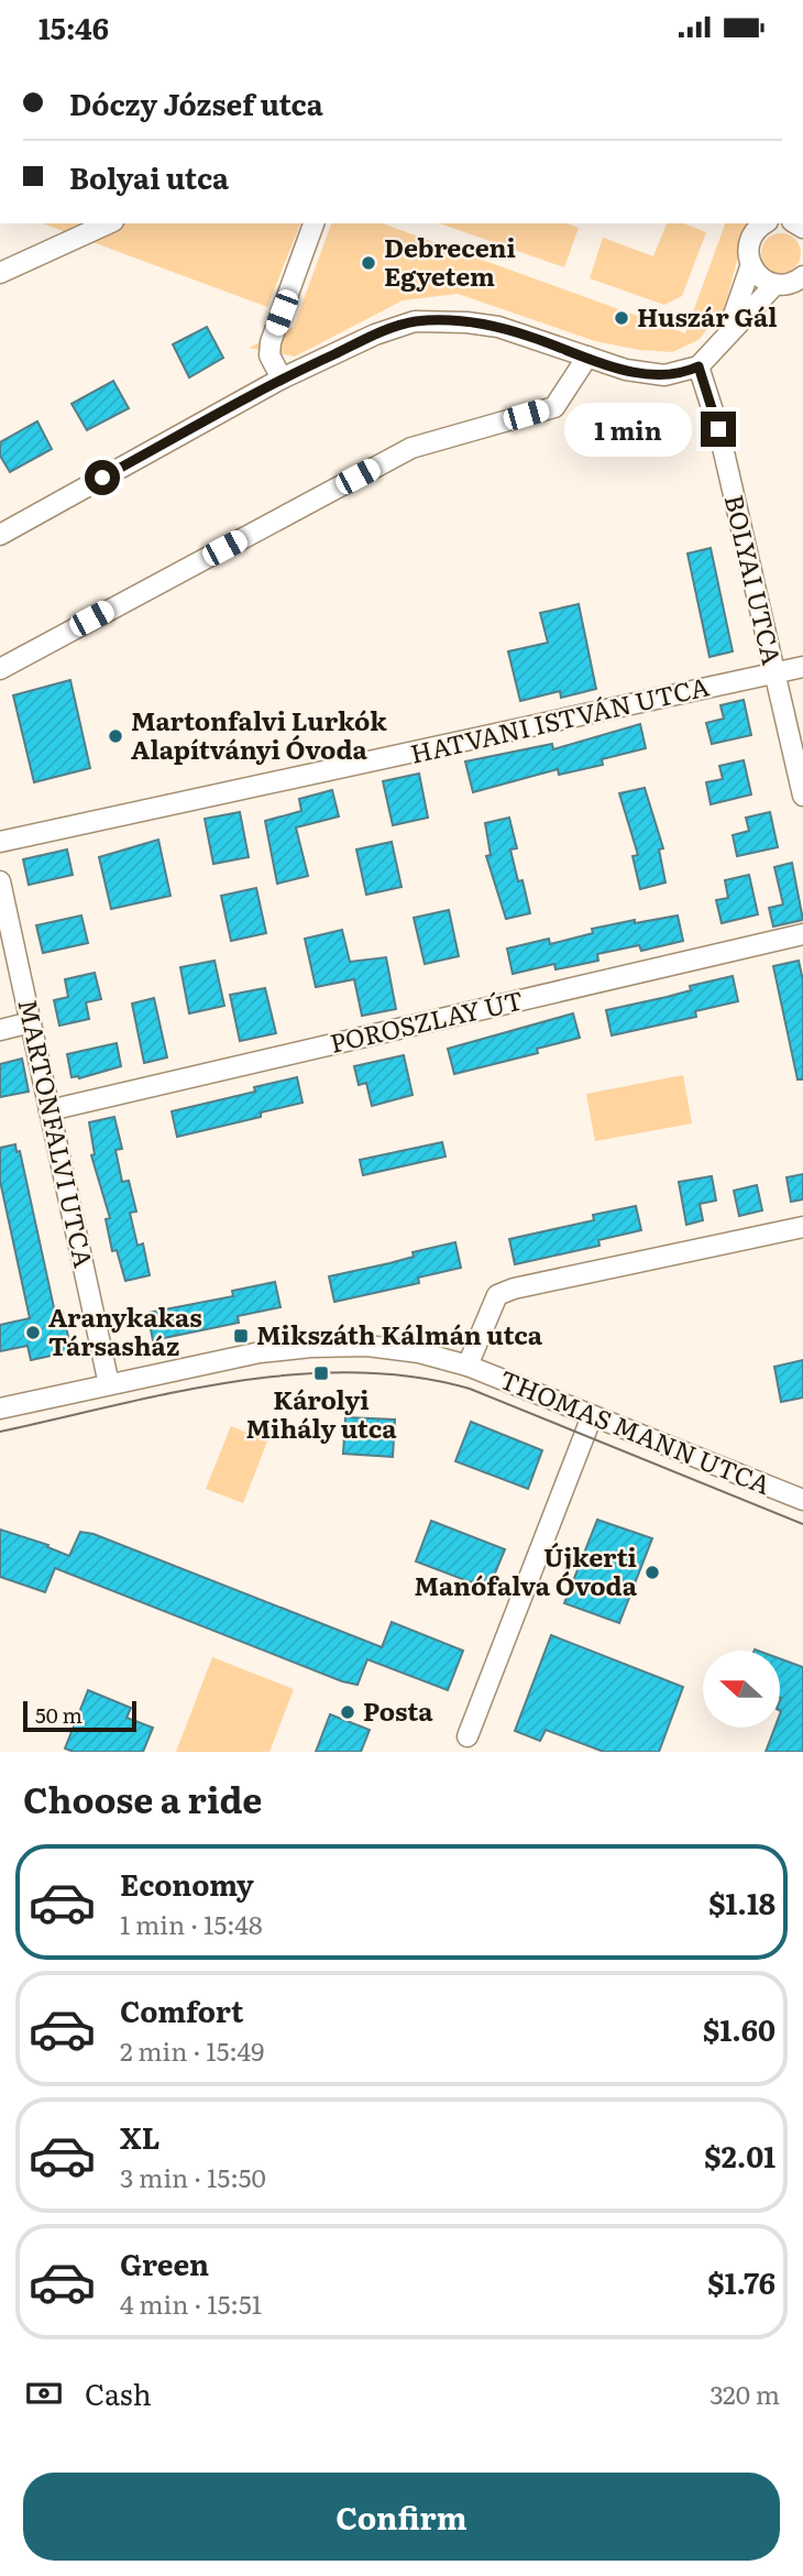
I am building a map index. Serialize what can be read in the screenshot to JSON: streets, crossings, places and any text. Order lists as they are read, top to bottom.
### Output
{
  "streets": {
    "street": [
      "BOLYAI UTCA",
      "HATVANI ISTVÁN UTCA",
      "POROSZLAY ÚT",
      "MARTONFALVI UTCA",
      "THOMAS MANN UTCA"
    ]
  },
  "crossings": [
    ["BOLYAI UTCA", "HATVANI ISTVÁN UTCA"],
    ["POROSZLAY ÚT", "MARTONFALVI UTCA"]
  ],
  "places": {
    "other": [
      "Debreceni Egyetem",
      "Huszár Gál",
      "Martonfalvi Lurkók Alapítványi Óvoda",
      "Aranykakas Társasház",
      "Újkerti Manófalva Óvoda",
      "Posta"
    ],
    "transit": ["Mikszáth Kálmán utca", "Károlyi Mihály utca"]
  },
  "scale_bar": "50 m",
  "north": "left",
  "page": {
    "status": "15:46",
    "banner": ["Dóczy József utca", "Bolyai utca"],
    "bubble": "1 min",
    "scale": "50 m",
    "heading": "Choose a ride",
    "list": [
      {
        "name": "Economy",
        "note": "1 min · 15:48",
        "value": "$1.18"
      },
      {
        "name": "Comfort",
        "note": "2 min · 15:49",
        "value": "$1.60"
      },
      {
        "name": "XL",
        "note": "3 min · 15:50",
        "value": "$2.01"
      },
      {
        "name": "Green",
        "note": "4 min · 15:51",
        "value": "$1.76"
      }
    ],
    "pay": ["Cash", "320 m"],
    "buttons": "Confirm"
  }
}
